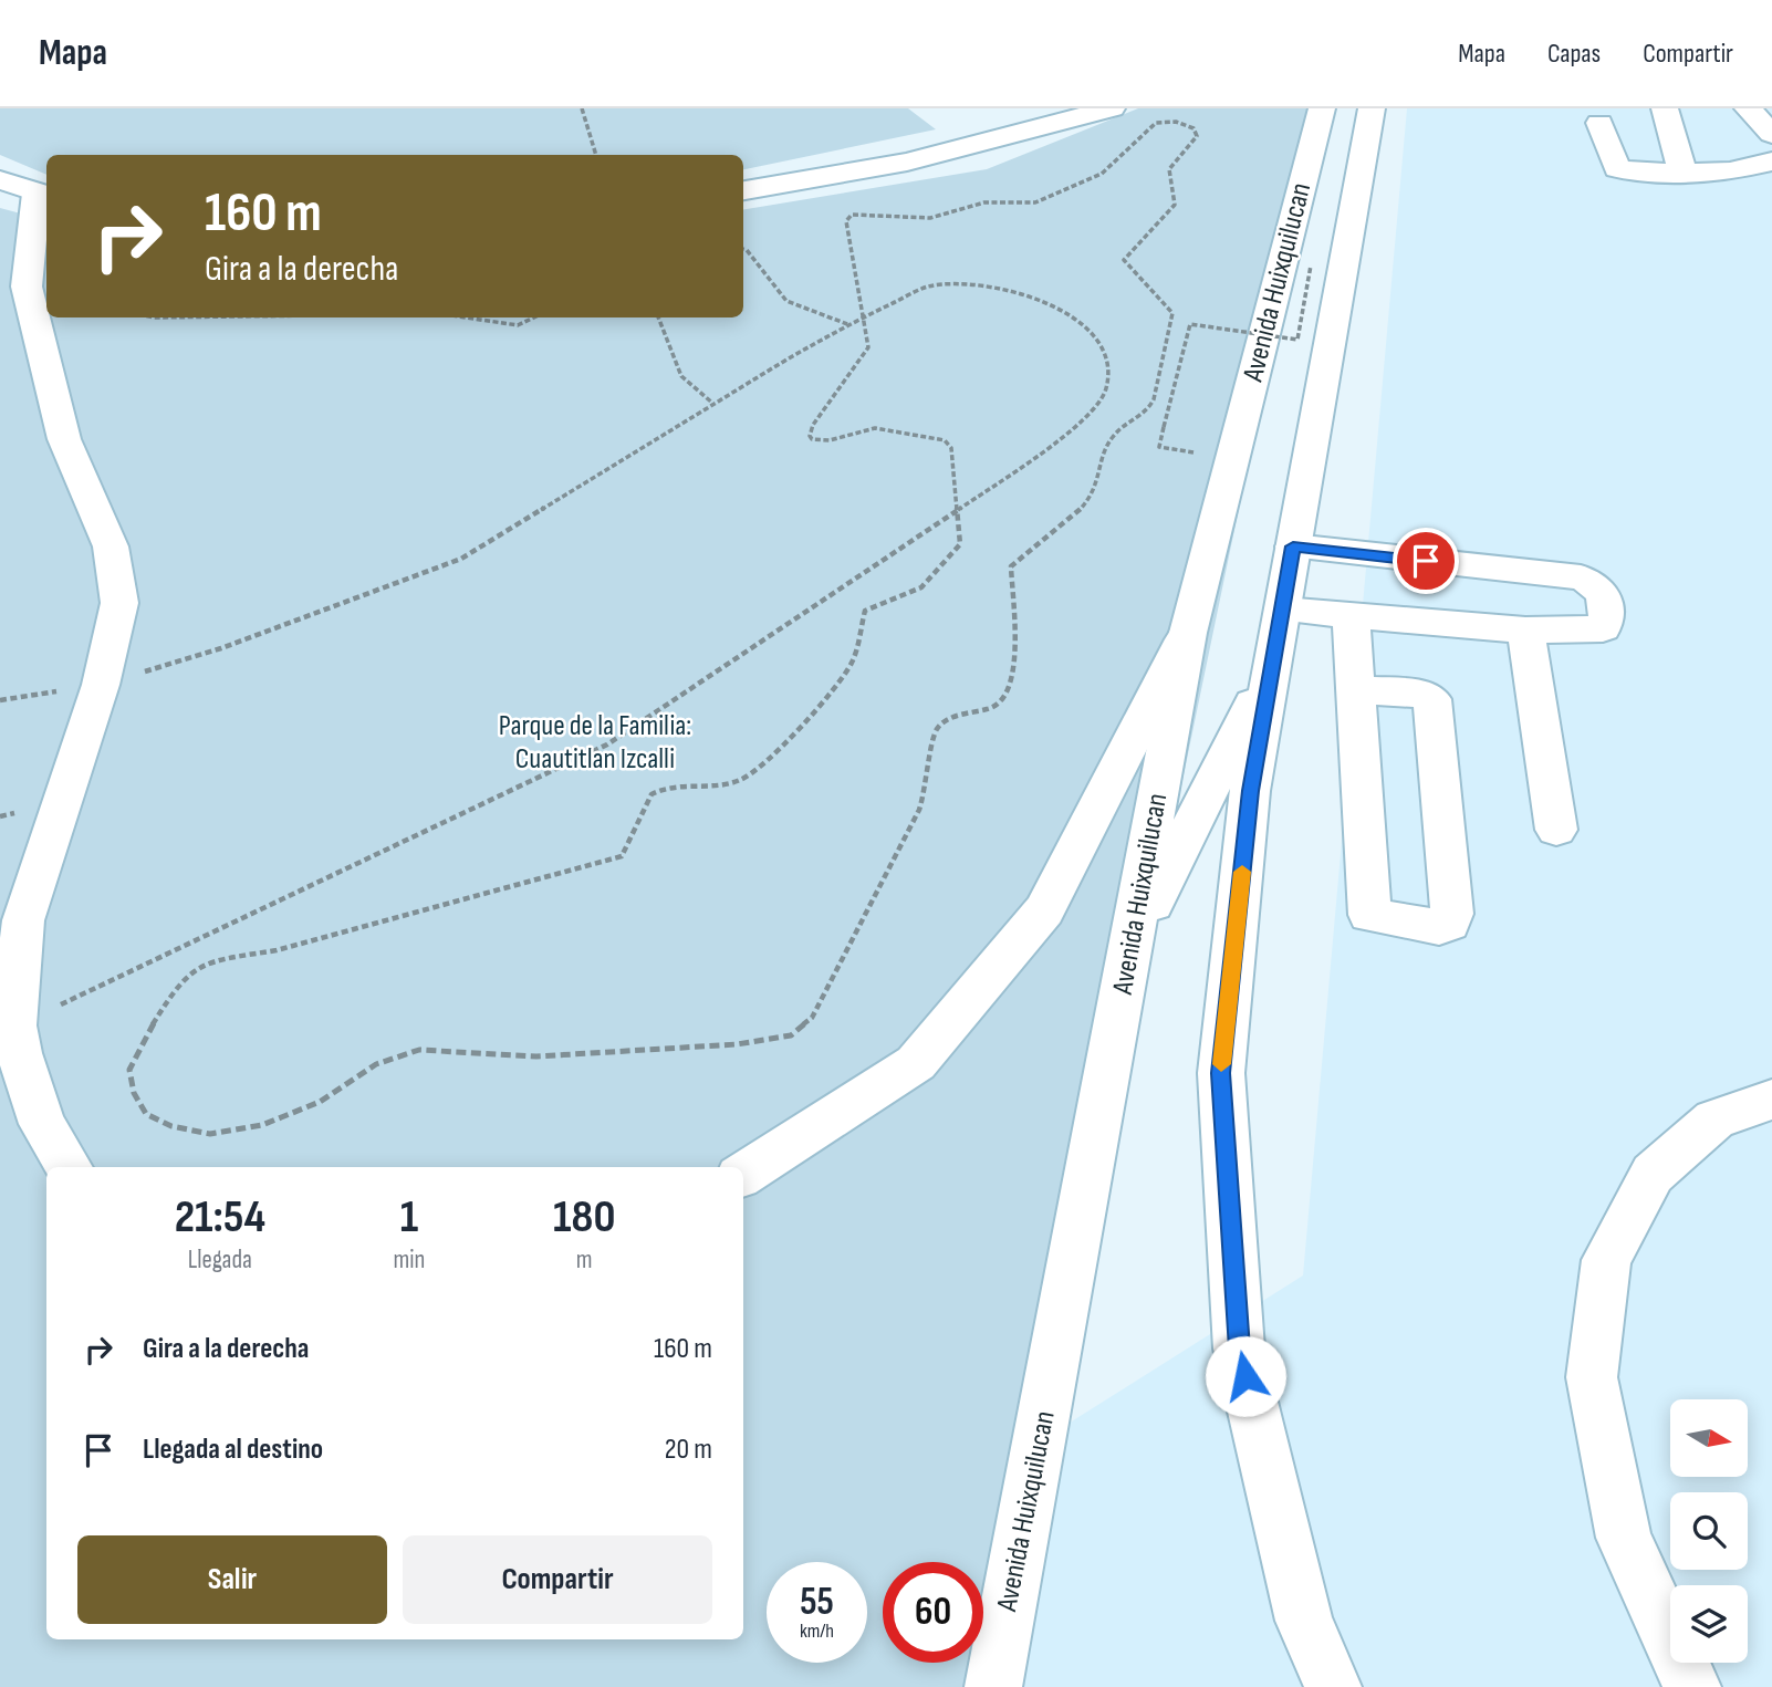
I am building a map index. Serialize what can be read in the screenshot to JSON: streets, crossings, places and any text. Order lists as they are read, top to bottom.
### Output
{
  "streets": {
    "main road": ["Avenida Huixquilucan"]
  },
  "parks": ["Parque de la Familia: Cuautitlan Izcalli"],
  "north": "right",
  "page": {
    "header": "Mapa",
    "nav": ["Mapa", "Capas", "Compartir"],
    "turn": ["160 m", "Gira a la derecha"],
    "eta": [
      "21:54",
      "Llegada",
      "1",
      "min",
      "180",
      "m"
    ],
    "list": [
      {
        "name": "Gira a la derecha",
        "value": "160 m"
      },
      {
        "name": "Llegada al destino",
        "value": "20 m"
      }
    ],
    "buttons": ["Salir", "Compartir"],
    "speed": "55 km/h",
    "limit": "60"
  }
}
